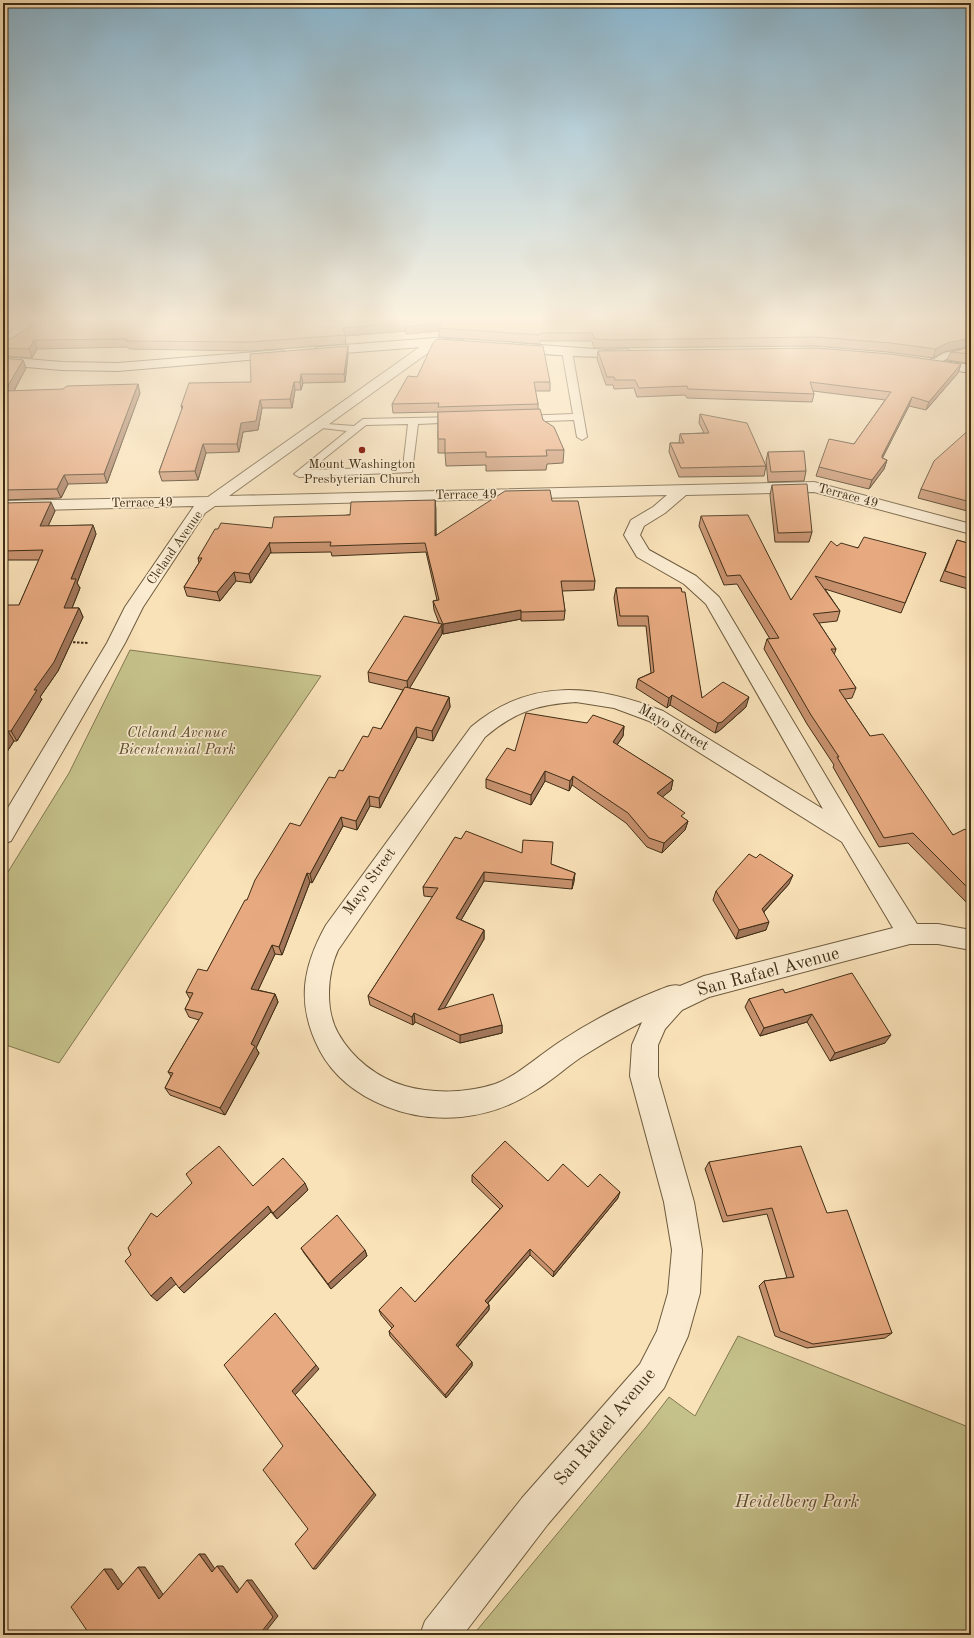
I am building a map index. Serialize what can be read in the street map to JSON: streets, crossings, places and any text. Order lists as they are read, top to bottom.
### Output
{
  "streets": {
    "street": [
      "Terrace 49",
      "Cleland Avenue",
      "Mayo Street",
      "San Rafael Avenue"
    ]
  },
  "crossings": [
    ["Terrace 49", "Cleland Avenue"],
    ["Mayo Street", "San Rafael Avenue"]
  ],
  "parks": ["Cleland Avenue Bicentennial Park", "Heidelberg Park"],
  "places": ["Mount Washington Presbyterian Church"]
}
